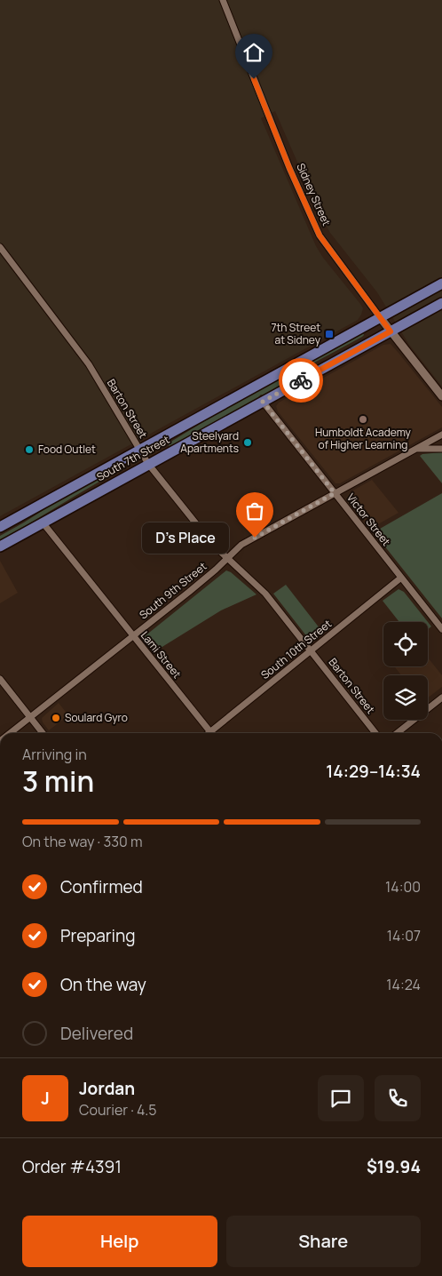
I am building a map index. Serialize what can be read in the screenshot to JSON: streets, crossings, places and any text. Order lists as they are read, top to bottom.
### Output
{
  "streets": {
    "main road": ["South 7th Street"],
    "street": [
      "Sidney Street",
      "Barton Street",
      "Victor Street",
      "South 9th Street",
      "South 10th Street",
      "Lami Street"
    ]
  },
  "crossings": [
    ["Sidney Street", "South 7th Street"],
    ["Barton Street", "South 7th Street"],
    ["Barton Street", "South 9th Street"],
    ["Barton Street", "South 10th Street"],
    ["South 7th Street", "Victor Street"],
    ["South 7th Street", "Lami Street"],
    ["Victor Street", "South 9th Street"],
    ["Victor Street", "South 10th Street"],
    ["South 9th Street", "Lami Street"]
  ],
  "places": {
    "transit": ["7th Street at Sidney"],
    "other": [
      "Humboldt Academy of Higher Learning",
      "Steelyard Apartments",
      "Food Outlet",
      "D's Place",
      "Soulard Gyro"
    ]
  },
  "page": {
    "bubble": "D's Place",
    "heading": ["3 min", "Arriving in", "14:29–14:34"],
    "panel": [
      "Jordan",
      "Courier · 4.5",
      "Order #4391",
      "$19.94"
    ],
    "bar": "On the way · 330 m",
    "list": [
      ["Confirmed", "14:00"],
      ["Preparing", "14:07"],
      ["On the way", "14:24"],
      "Delivered"
    ],
    "round": "J",
    "buttons": ["Help", "Share"]
  }
}
